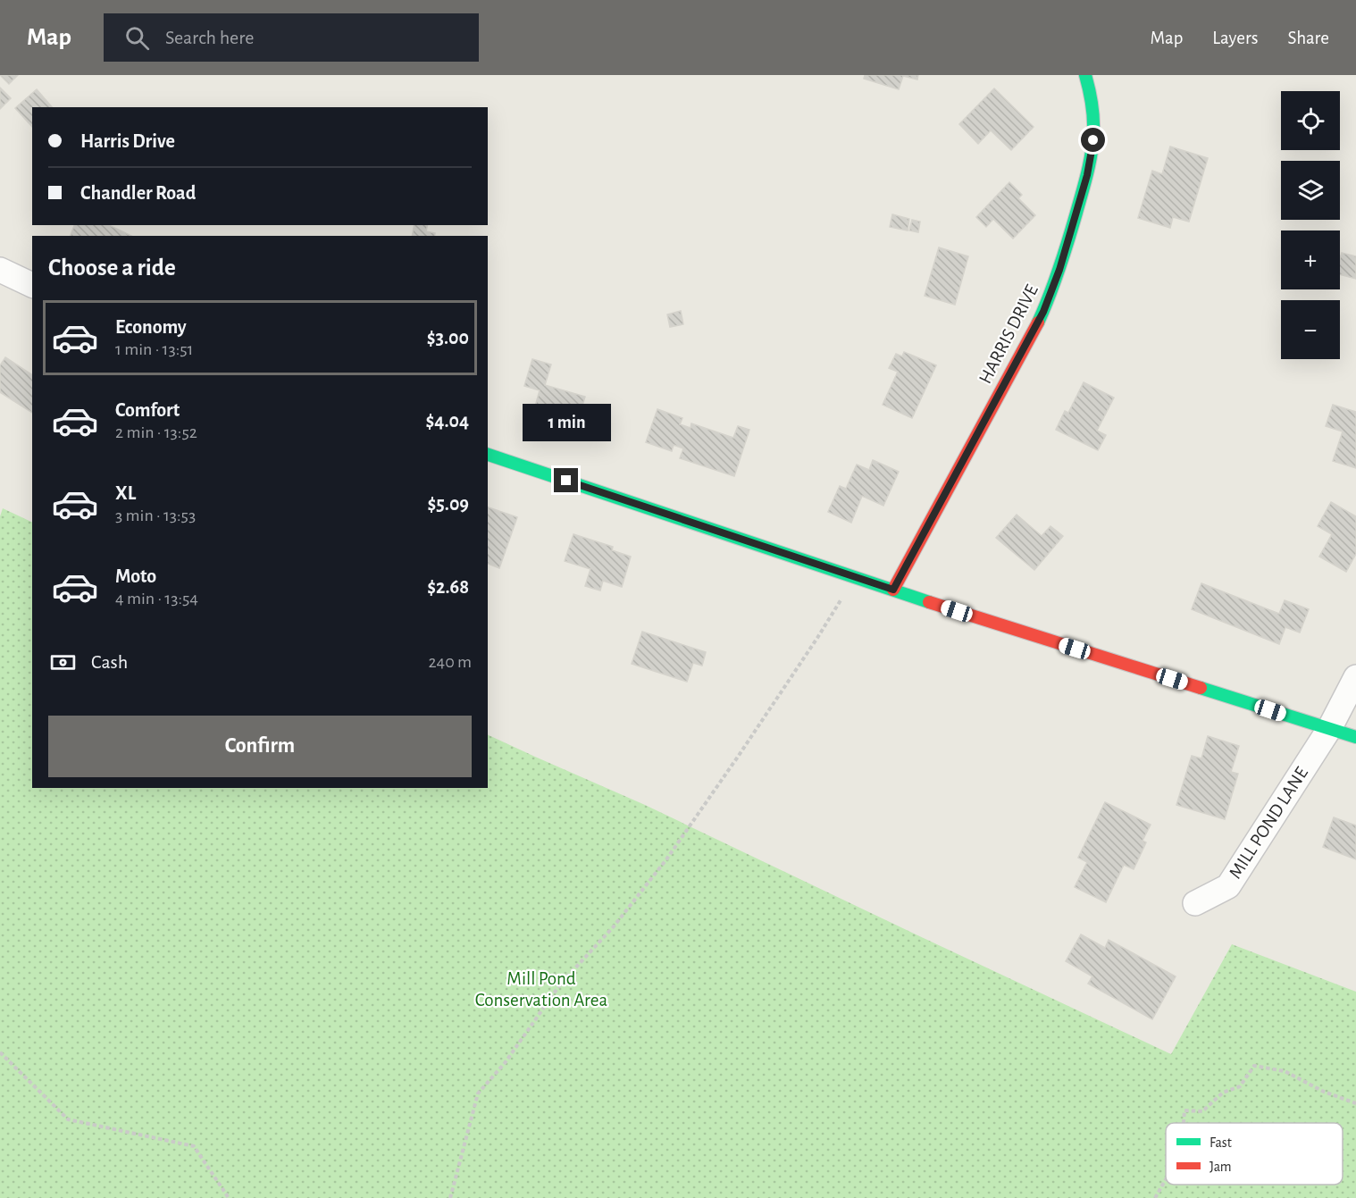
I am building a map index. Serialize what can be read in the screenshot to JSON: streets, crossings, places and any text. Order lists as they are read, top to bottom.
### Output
{
  "streets": {
    "street": ["HARRIS DRIVE", "MILL POND LANE"]
  },
  "parks": ["Mill Pond Conservation Area"],
  "legend": ["Fast", "Jam"],
  "page": {
    "header": "Map",
    "search": "Search here",
    "nav": ["Map", "Layers", "Share"],
    "map_buttons": ["+", "−"],
    "banner": ["Harris Drive", "Chandler Road"],
    "heading": "Choose a ride",
    "list": [
      {
        "name": "Economy",
        "note": "1 min · 13:51",
        "value": "$3.00"
      },
      {
        "name": "Comfort",
        "note": "2 min · 13:52",
        "value": "$4.04"
      },
      {
        "name": "XL",
        "note": "3 min · 13:53",
        "value": "$5.09"
      },
      {
        "name": "Moto",
        "note": "4 min · 13:54",
        "value": "$2.68"
      }
    ],
    "bubble": "1 min",
    "pay": ["Cash", "240 m"],
    "buttons": "Confirm"
  }
}
